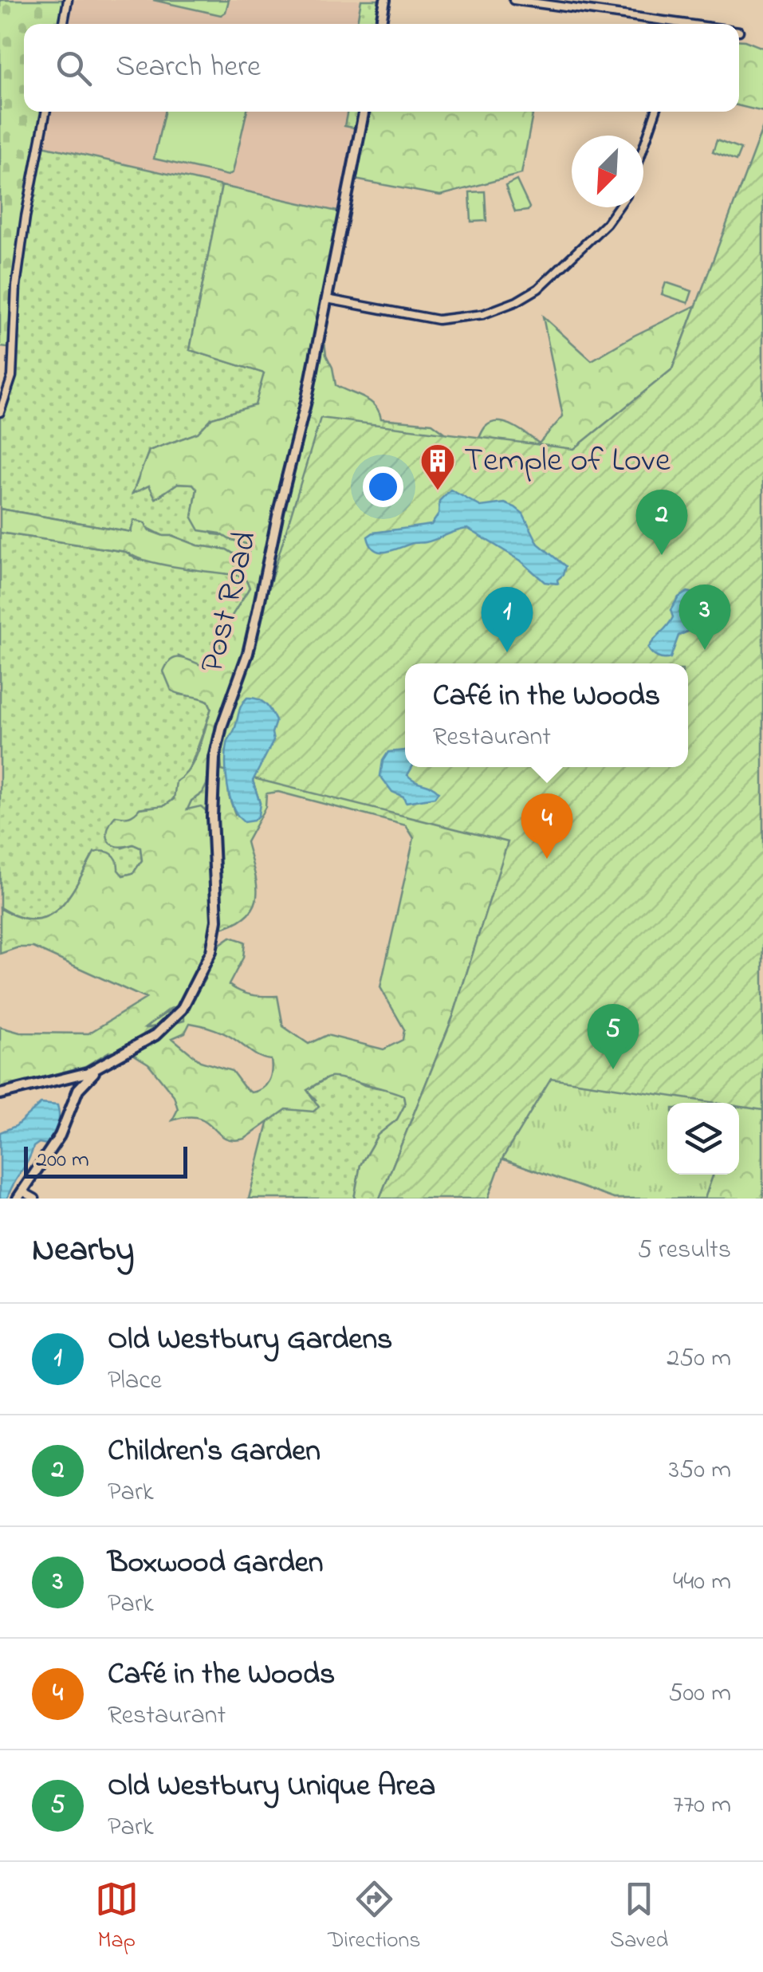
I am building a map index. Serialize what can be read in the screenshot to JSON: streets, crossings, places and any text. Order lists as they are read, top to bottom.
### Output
{
  "streets": {
    "main road": ["Post Road"]
  },
  "places": {
    "building": ["Temple of Love"]
  },
  "scale_bar": "200 m",
  "north": "bottom left",
  "page": {
    "search": "Search here",
    "pins": [
      "2",
      "3",
      "1",
      "4",
      "5"
    ],
    "popup": ["Café in the Woods", "Restaurant"],
    "scale": "200 m",
    "heading": ["Nearby", "5 results"],
    "list": [
      {
        "mark": "1",
        "name": "Old Westbury Gardens",
        "note": "Place",
        "value": "250 m"
      },
      {
        "mark": "2",
        "name": "Children's Garden",
        "note": "Park",
        "value": "350 m"
      },
      {
        "mark": "3",
        "name": "Boxwood Garden",
        "note": "Park",
        "value": "440 m"
      },
      {
        "mark": "4",
        "name": "Café in the Woods",
        "note": "Restaurant",
        "value": "500 m"
      },
      {
        "mark": "5",
        "name": "Old Westbury Unique Area",
        "note": "Park",
        "value": "770 m"
      }
    ],
    "nav": ["Map", "Directions", "Saved"]
  }
}
